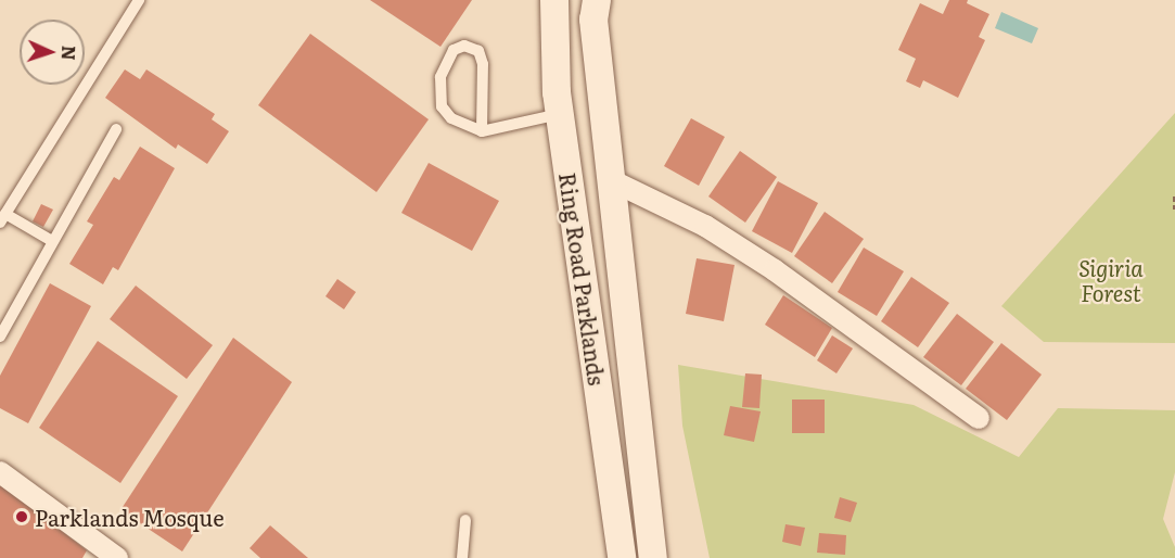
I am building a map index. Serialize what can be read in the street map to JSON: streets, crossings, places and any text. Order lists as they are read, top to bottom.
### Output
{
  "streets": {
    "street": ["Ring Road Parklands"]
  },
  "parks": ["Sigiria Forest"],
  "places": ["Parklands Mosque"],
  "north": "right"
}
